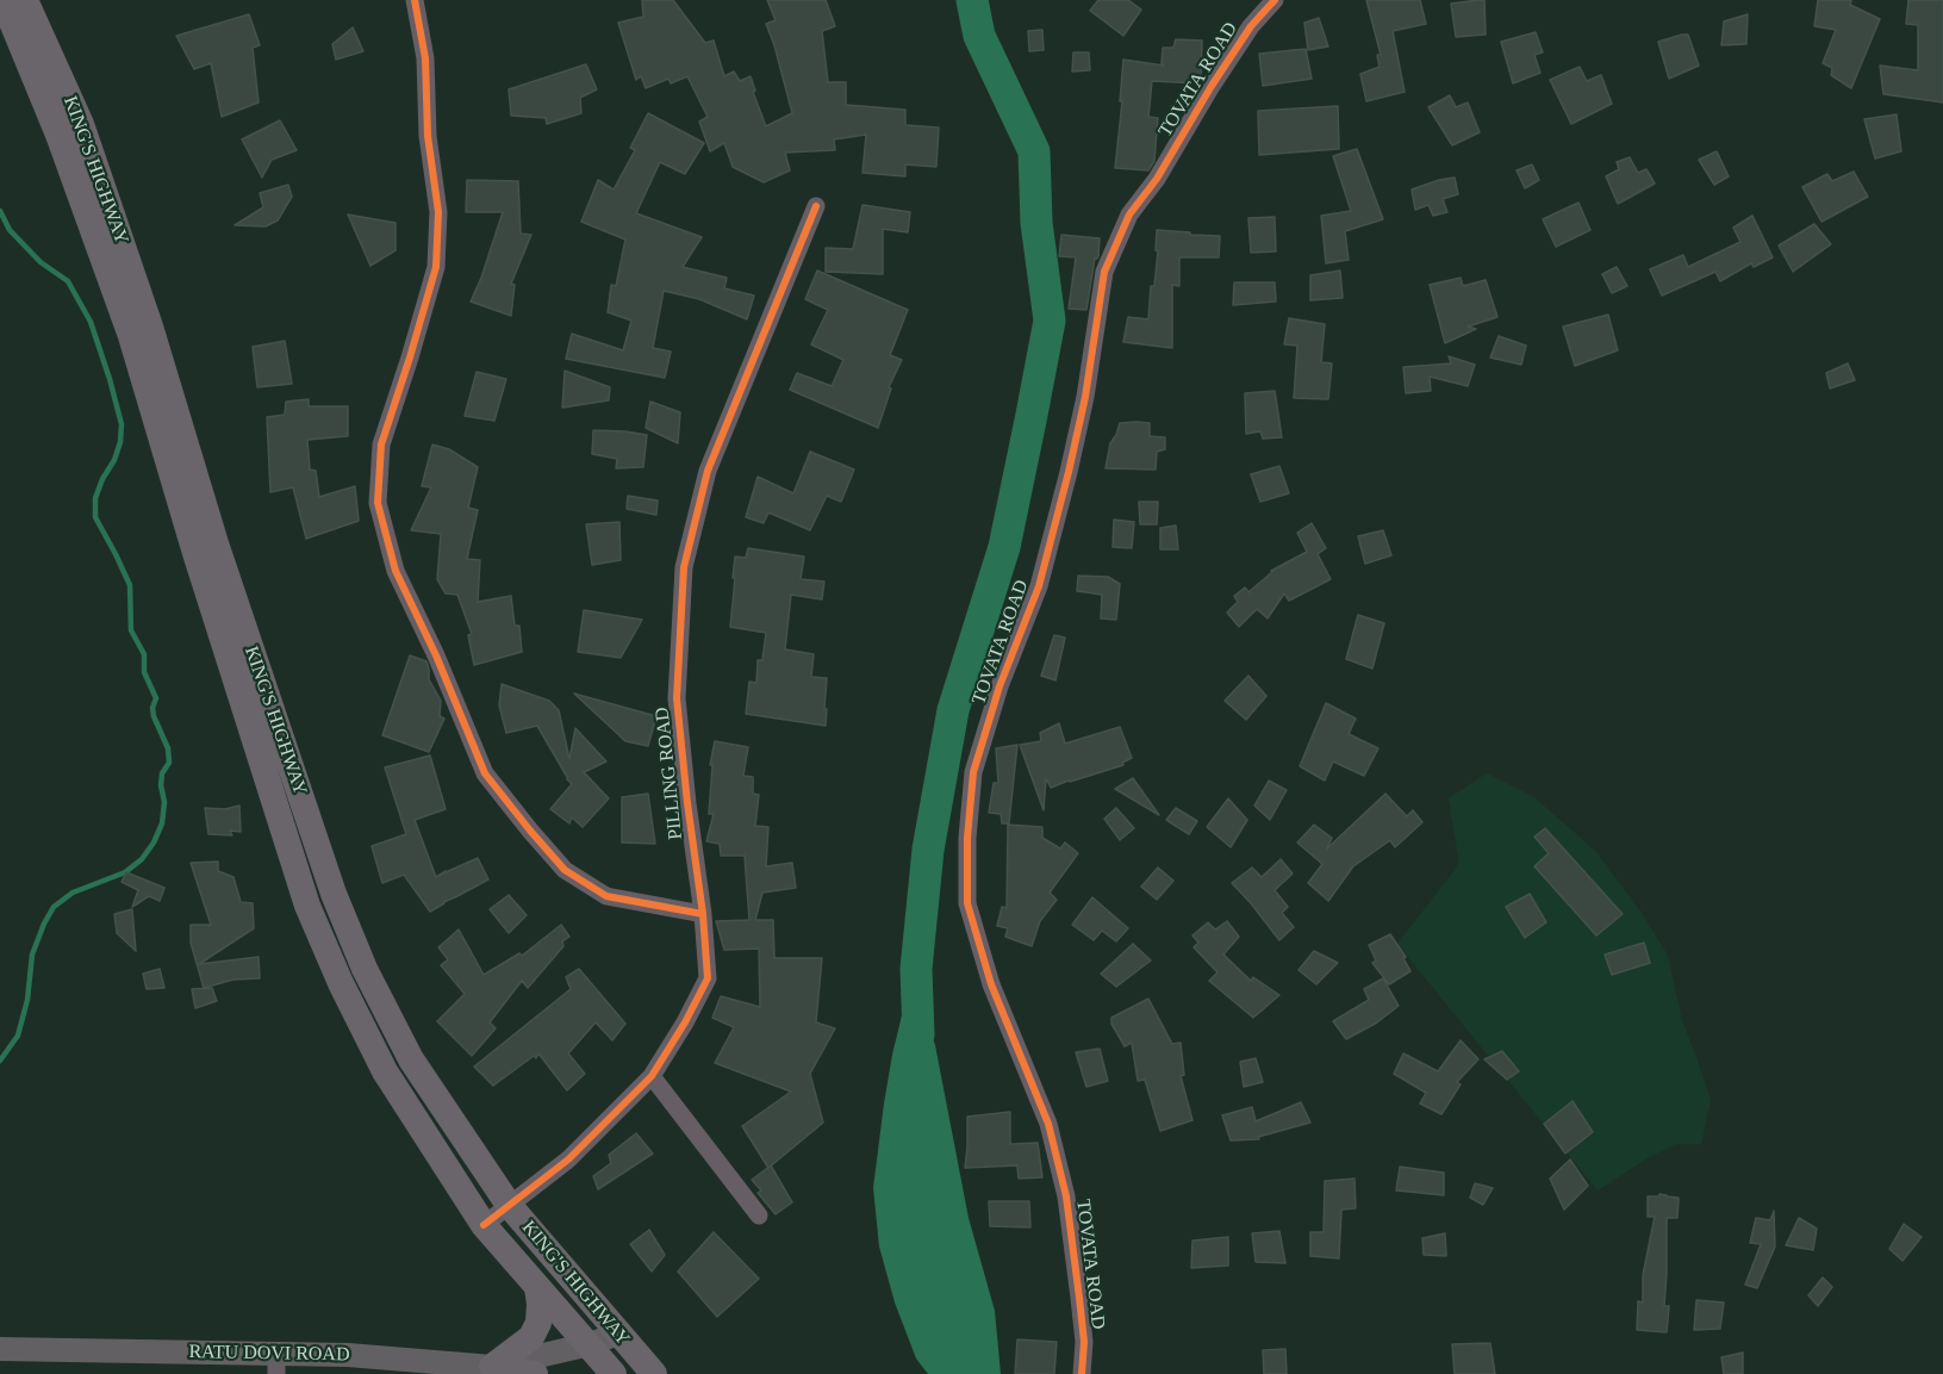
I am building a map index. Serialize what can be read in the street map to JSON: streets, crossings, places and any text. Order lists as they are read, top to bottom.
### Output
{
  "streets": {
    "highway": ["KING'S HIGHWAY"],
    "main road": ["RATU DOVI ROAD"],
    "street": ["TOVATA ROAD", "PILLING ROAD"]
  },
  "crossings": [
    ["KING'S HIGHWAY", "PILLING ROAD"],
    ["KING'S HIGHWAY", "RATU DOVI ROAD"]
  ]
}
